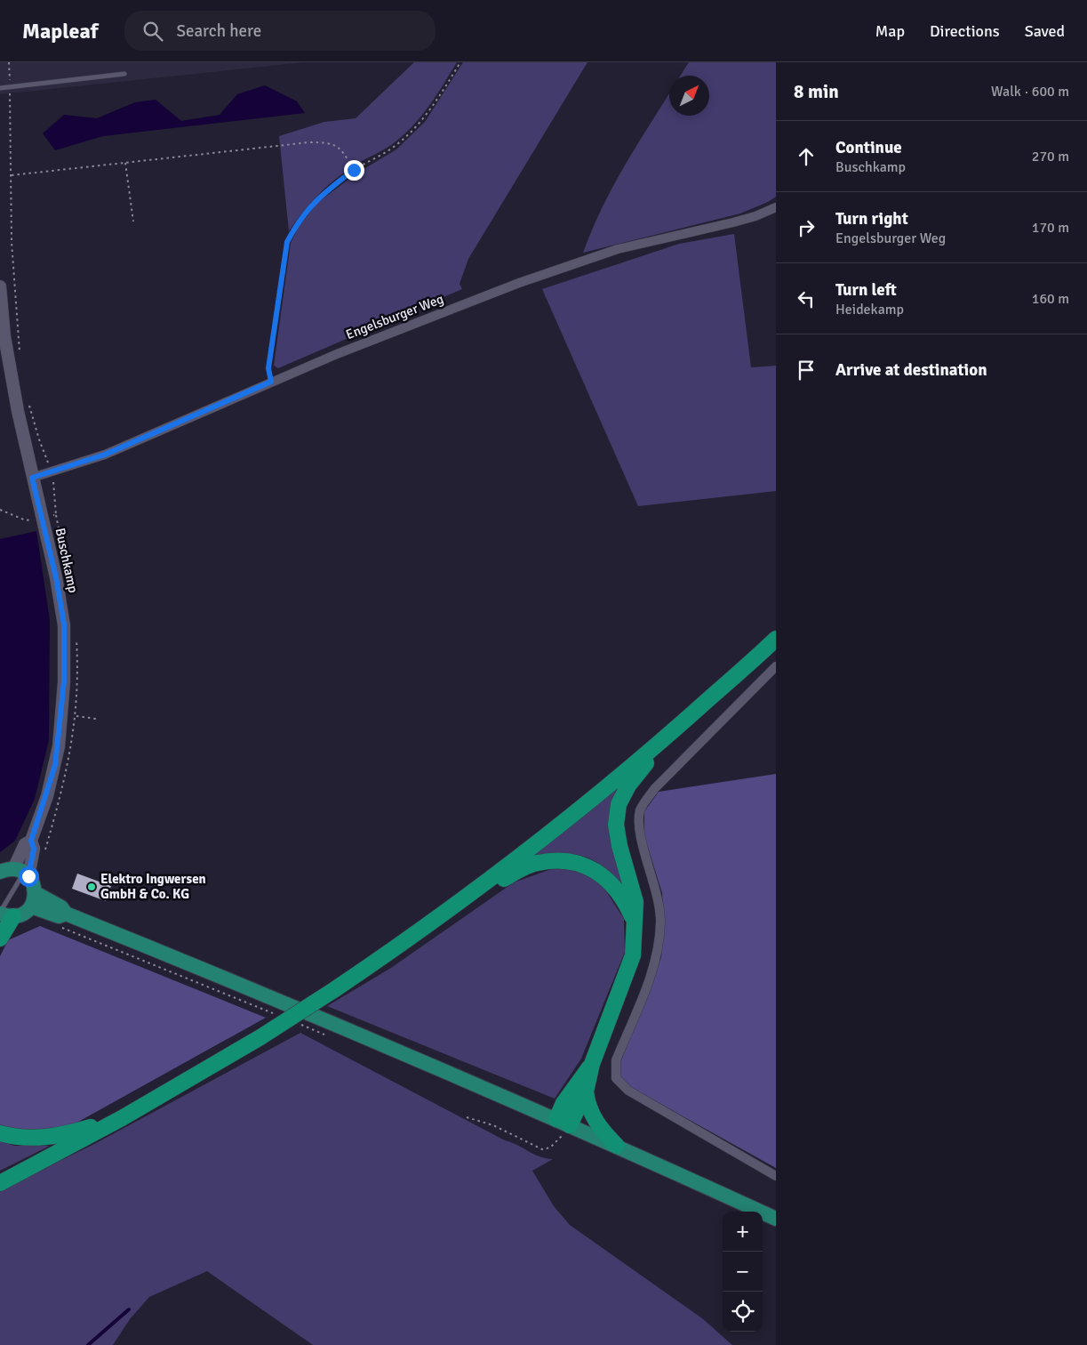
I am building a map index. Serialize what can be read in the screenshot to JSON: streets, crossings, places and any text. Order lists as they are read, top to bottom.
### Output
{
  "streets": {
    "street": ["Engelsburger Weg", "Buschkamp"]
  },
  "crossings": [
    ["Engelsburger Weg", "Buschkamp"]
  ],
  "places": ["Elektro Ingwersen GmbH & Co. KG"],
  "north": "top right",
  "page": {
    "header": "Mapleaf",
    "search": "Search here",
    "nav": ["Map", "Directions", "Saved"],
    "heading": ["8 min", "Walk · 600 m"],
    "list": [
      ["Continue", "Buschkamp", "270 m"],
      ["Turn right", "Engelsburger Weg", "170 m"],
      ["Turn left", "Heidekamp", "160 m"],
      "Arrive at destination"
    ],
    "map_buttons": ["+", "−"]
  }
}
